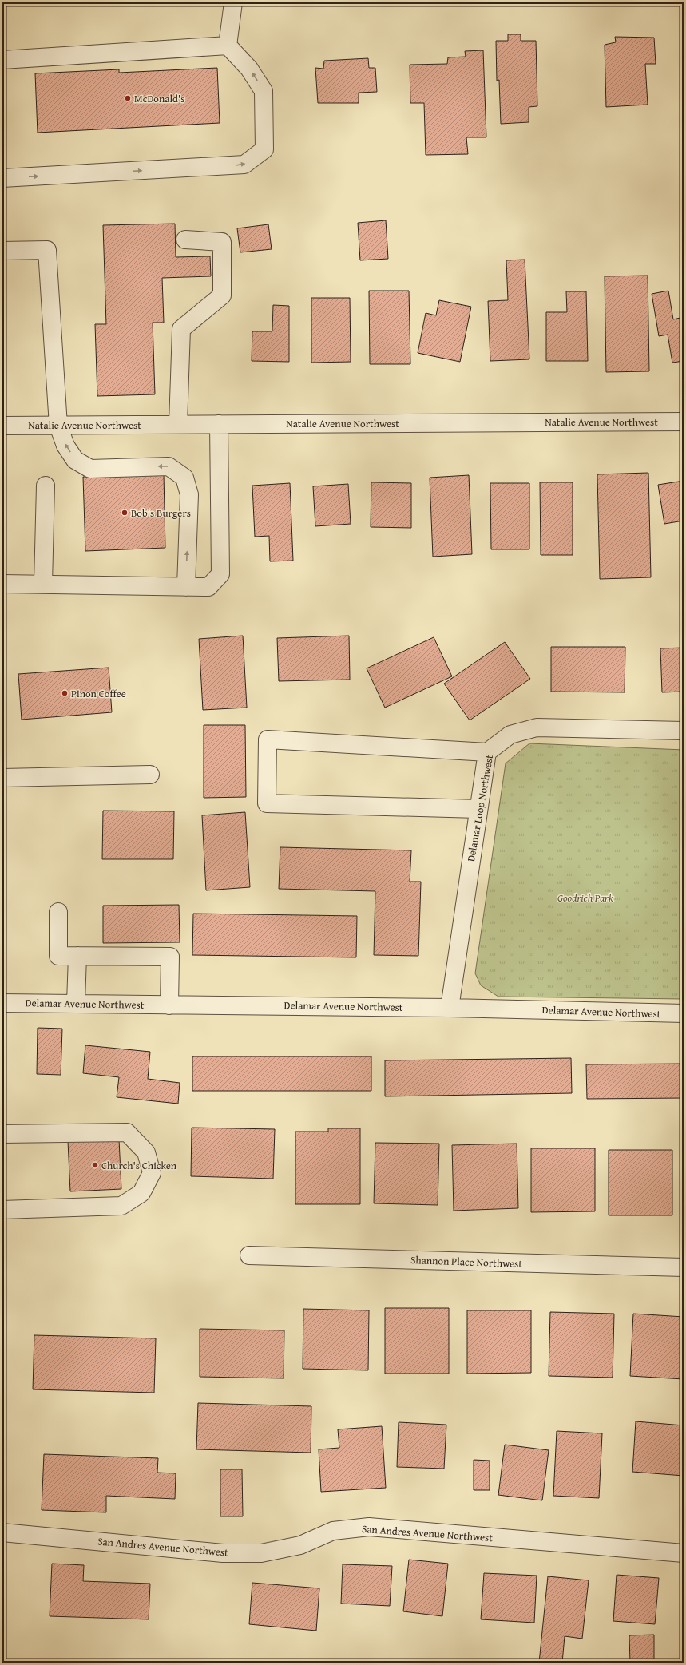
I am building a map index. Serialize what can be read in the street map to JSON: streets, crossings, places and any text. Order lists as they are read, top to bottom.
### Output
{
  "streets": {
    "street": [
      "Natalie Avenue Northwest",
      "Delamar Loop Northwest",
      "Delamar Avenue Northwest",
      "Shannon Place Northwest",
      "San Andres Avenue Northwest"
    ]
  },
  "crossings": [
    ["Delamar Loop Northwest", "Delamar Avenue Northwest"]
  ],
  "parks": ["Goodrich Park"],
  "places": [
    "McDonald's",
    "Bob's Burgers",
    "Pinon Coffee",
    "Church's Chicken"
  ]
}
